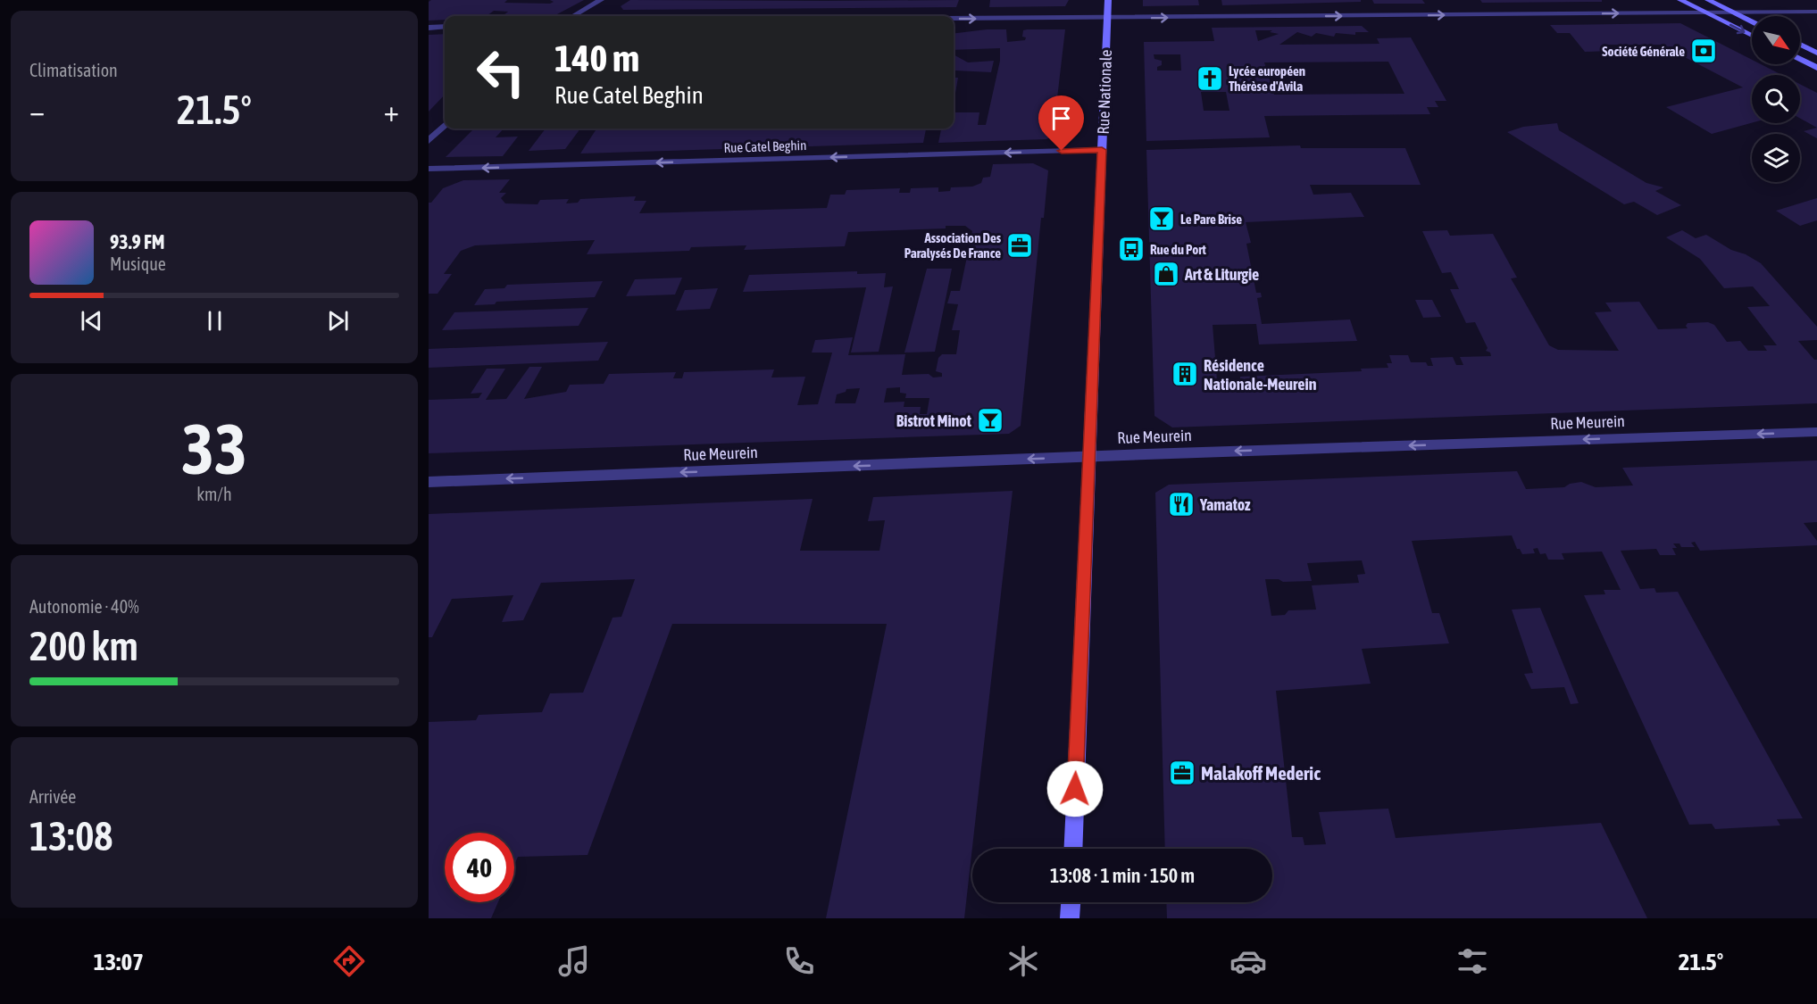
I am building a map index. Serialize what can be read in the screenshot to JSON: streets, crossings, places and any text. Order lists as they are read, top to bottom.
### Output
{
  "streets": {
    "street": ["Rue Nationale", "Rue Catel Beghin", "Rue Meurein"]
  },
  "crossings": [
    ["Rue Nationale", "Rue Catel Beghin"],
    ["Rue Nationale", "Rue Meurein"]
  ],
  "one_way": ["Rue Catel Beghin", "Rue Meurein"],
  "places": {
    "bank": ["Société Générale"],
    "church": ["Lycée européen Thérèse d'Avila"],
    "bar": ["Le Pare Brise", "Bistrot Minot"],
    "office": ["Association Des Paralysés De France", "Malakoff Mederic"],
    "bus stop": ["Rue du Port"],
    "shop": ["Art & Liturgie"],
    "building": ["Résidence Nationale-Meurein"],
    "restaurant": ["Yamatoz"]
  },
  "north": "bottom right",
  "page": {
    "tile": [
      "Climatisation",
      ["33", "km/h"],
      ["Autonomie · 40%", "200 km"],
      ["Arrivée", "13:08"]
    ],
    "turn": ["140 m", "Rue Catel Beghin"],
    "heat": ["−", "21.5°", "+"],
    "song": ["93.9 FM", "Musique"],
    "limit": "40",
    "trip": "13:08 · 1 min · 150 m",
    "tabs": ["13:07", "21.5°"]
  }
}
